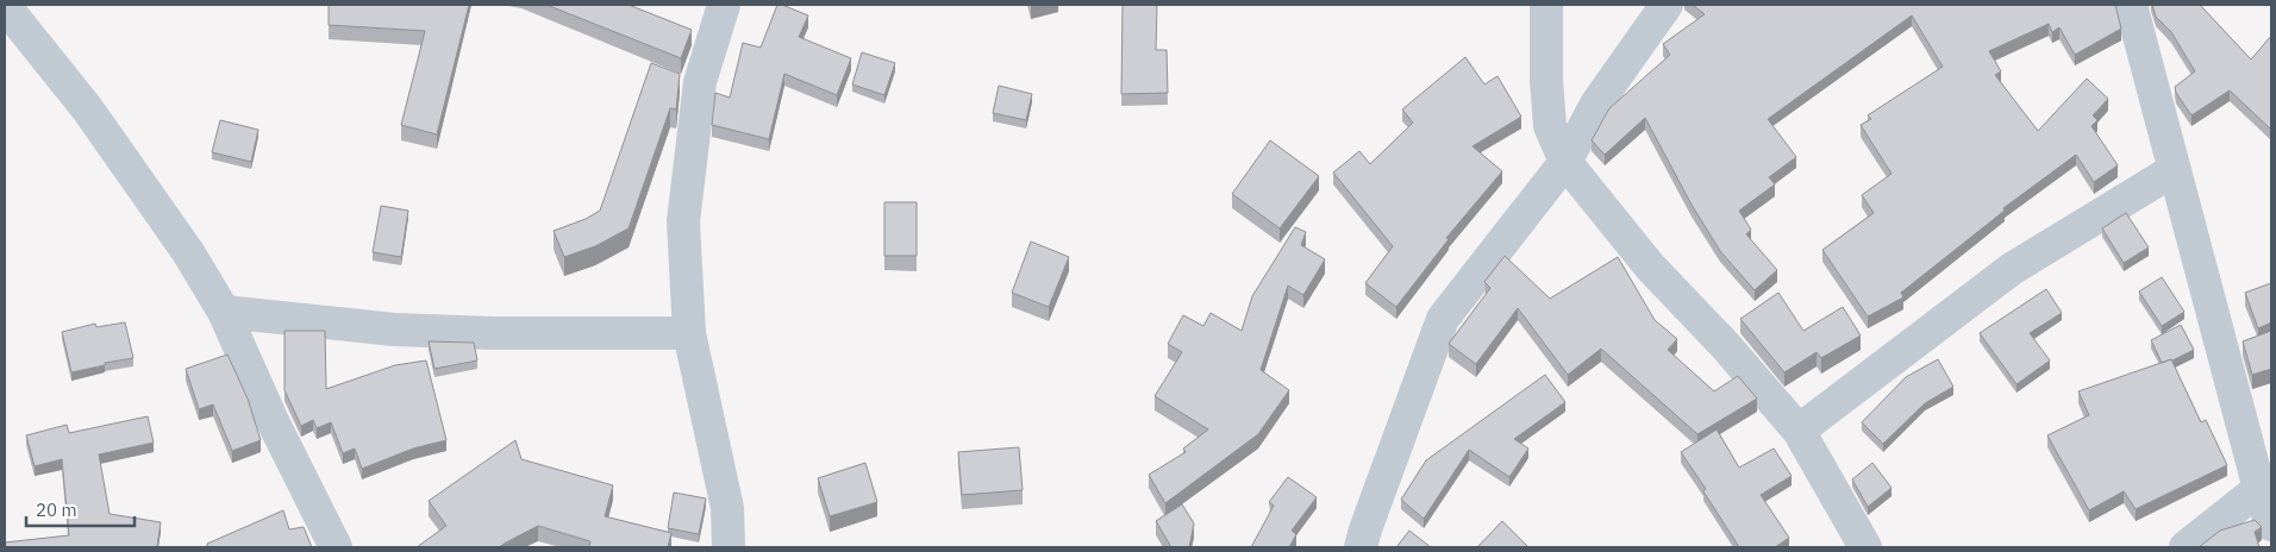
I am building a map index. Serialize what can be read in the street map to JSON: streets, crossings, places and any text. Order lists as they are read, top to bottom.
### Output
{
  "scale_bar": "20 m"
}
